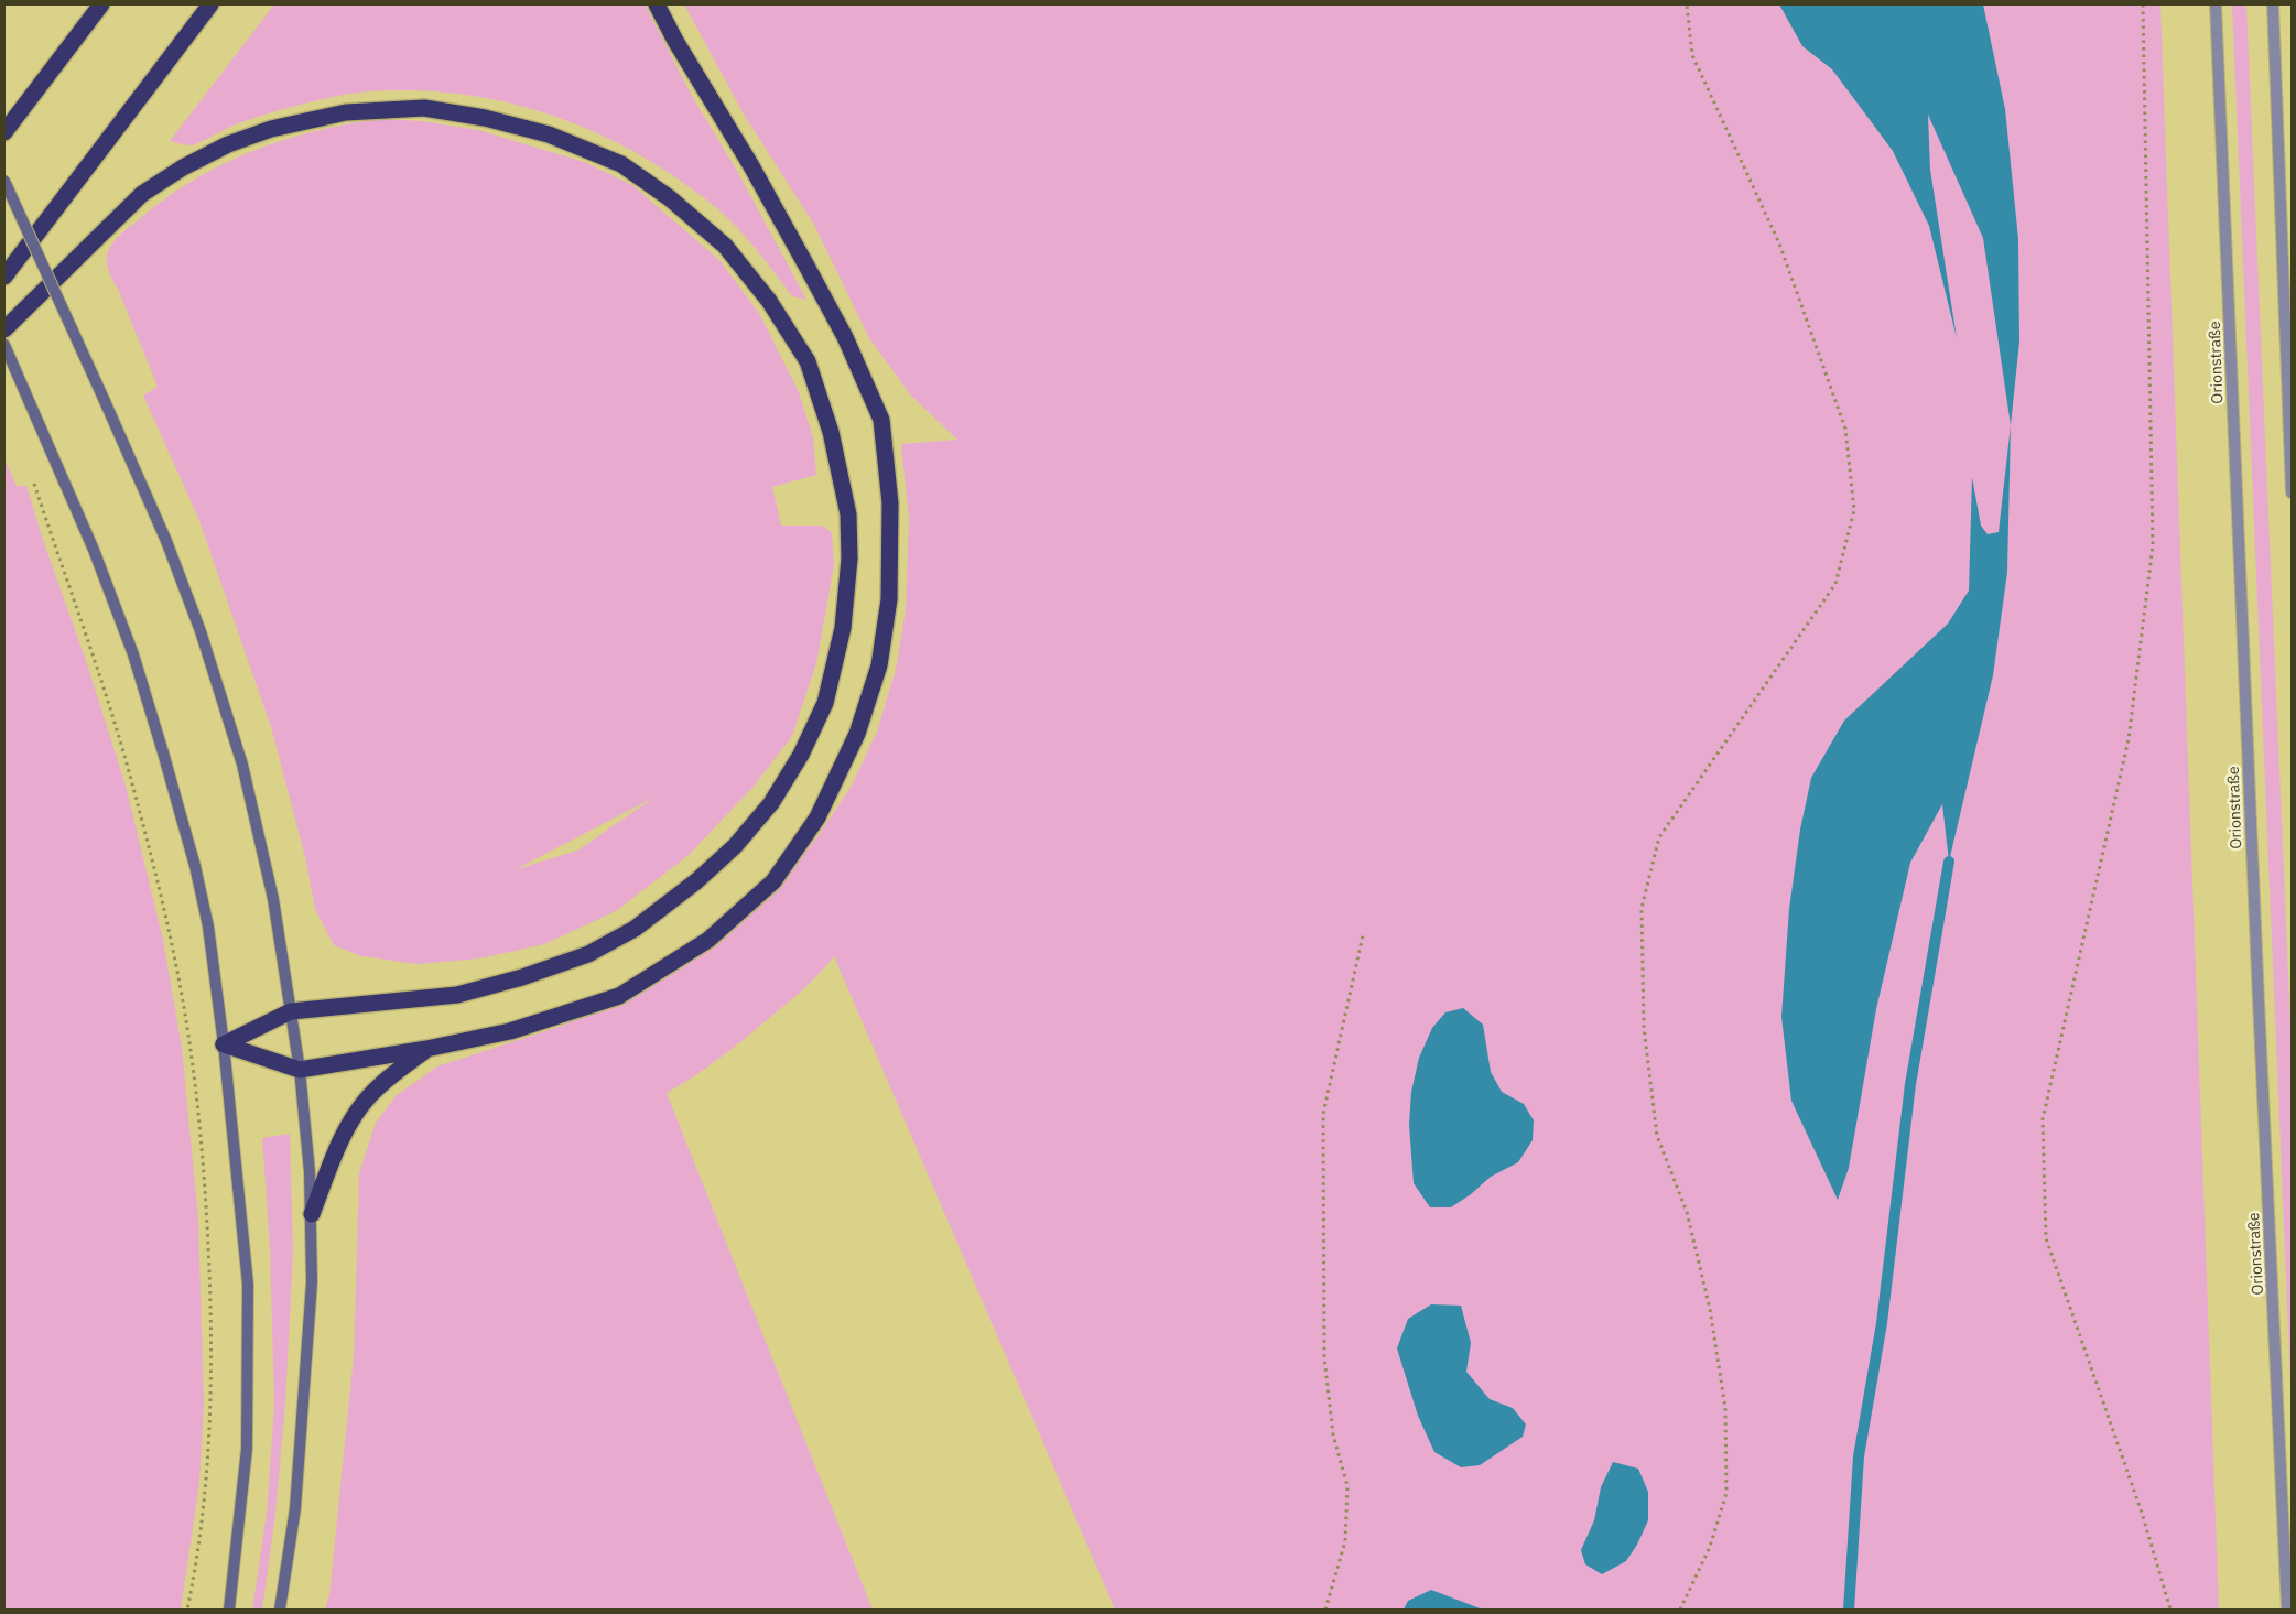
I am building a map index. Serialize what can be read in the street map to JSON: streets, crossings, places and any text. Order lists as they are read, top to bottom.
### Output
{
  "streets": {
    "street": ["Orionstraße"]
  }
}
